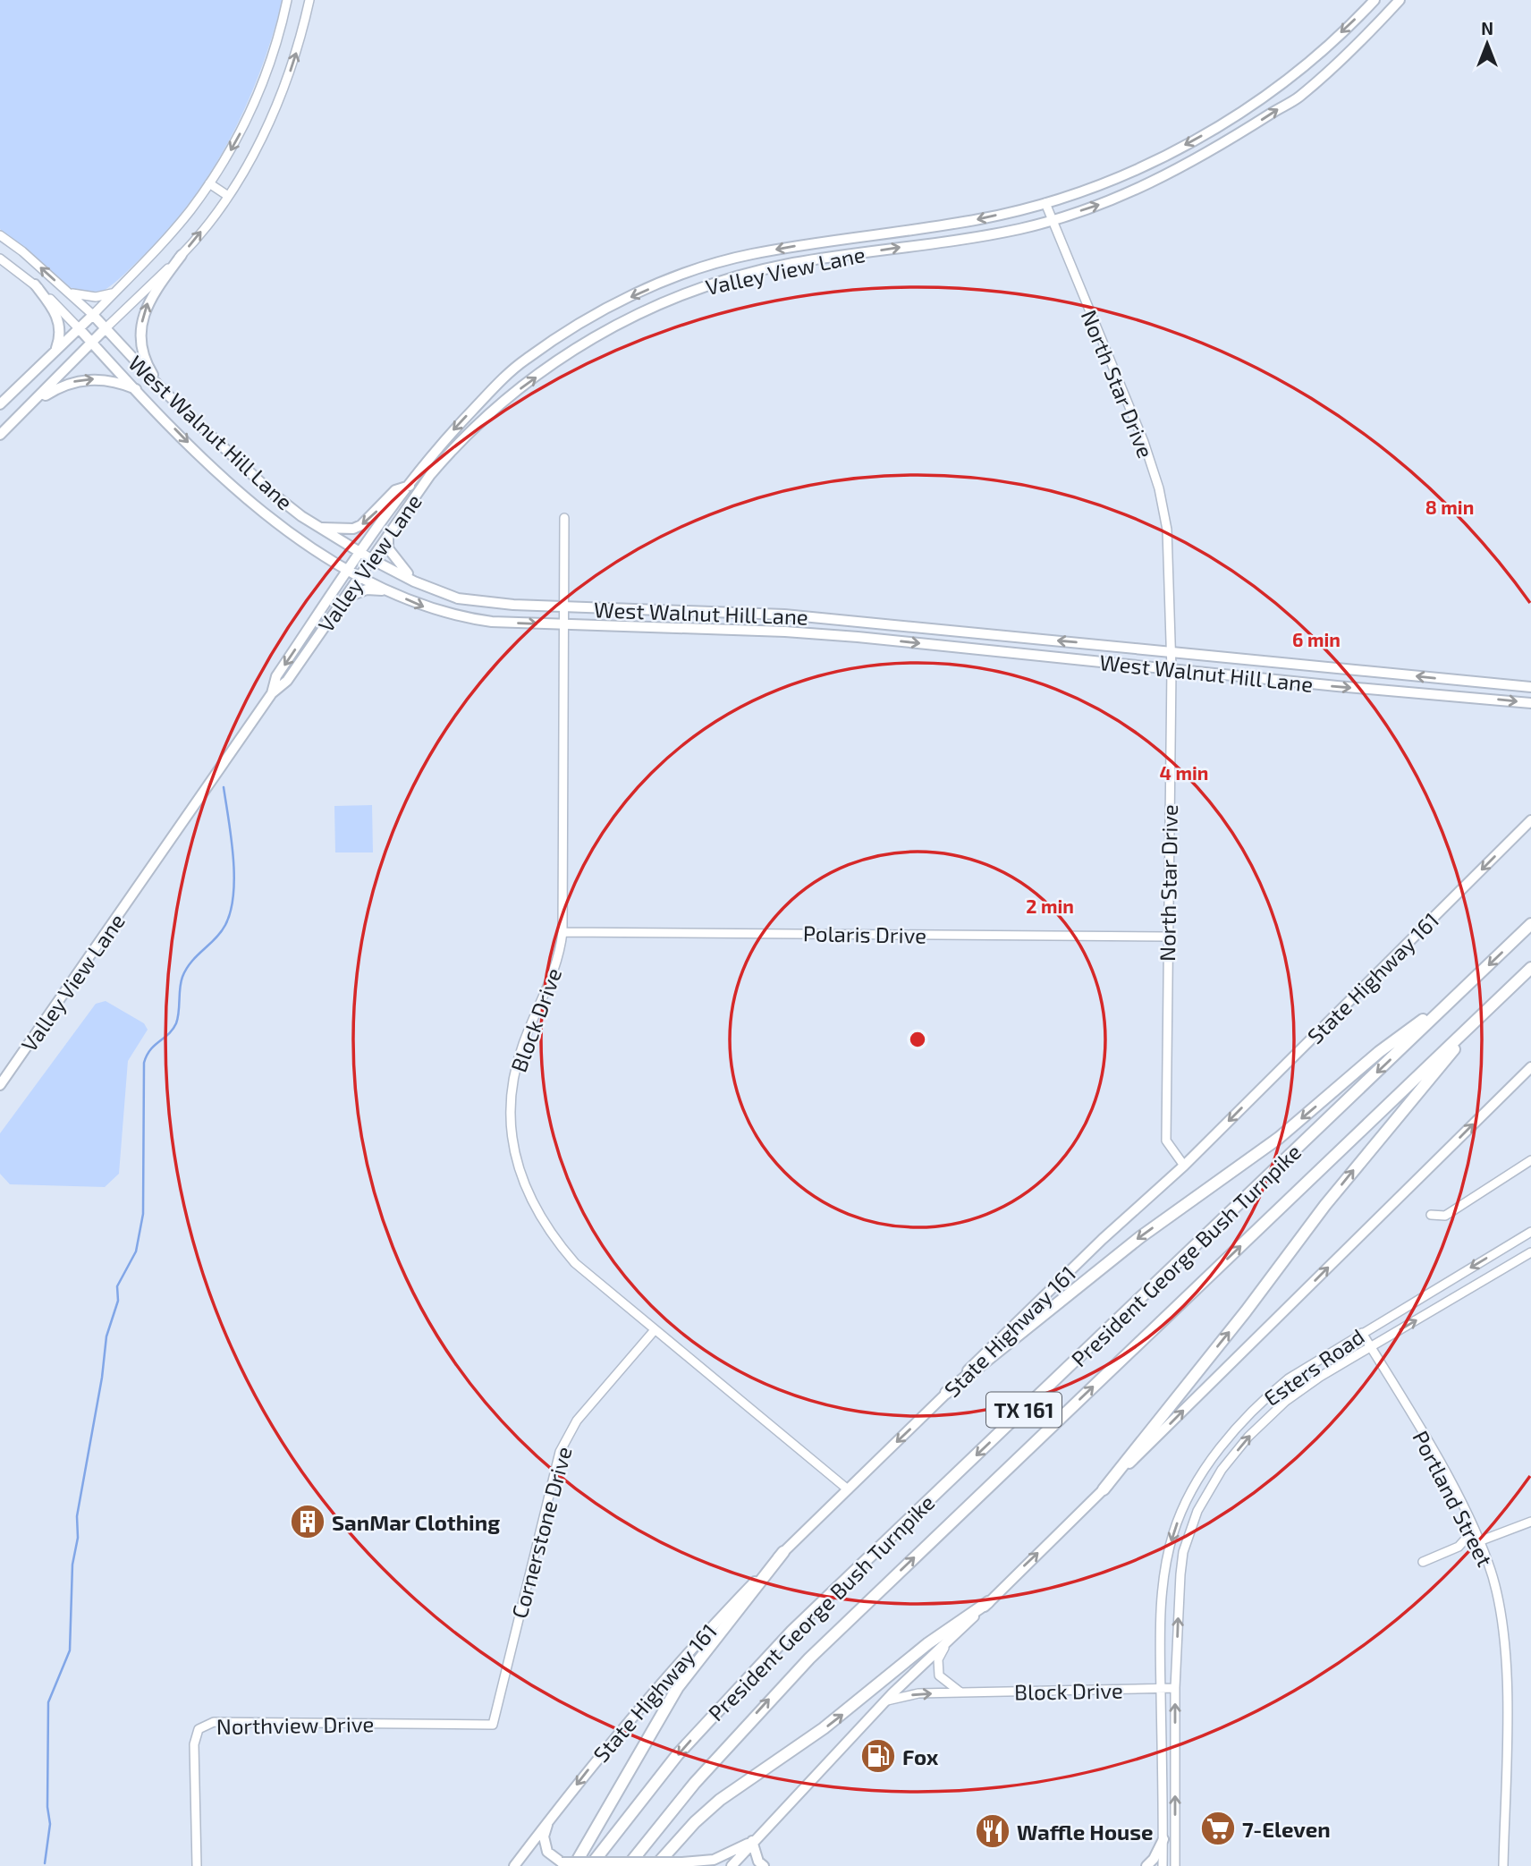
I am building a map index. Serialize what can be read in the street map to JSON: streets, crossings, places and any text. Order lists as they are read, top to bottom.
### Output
{
  "streets": {
    "highway": ["President George Bush Turnpike", "TX 161"],
    "main road": ["Valley View Lane", "West Walnut Hill Lane", "State Highway 161"],
    "street": [
      "North Star Drive",
      "Polaris Drive",
      "Block Drive",
      "Esters Road",
      "Portland Street",
      "Cornerstone Drive",
      "Northview Drive"
    ]
  },
  "crossings": [
    ["Valley View Lane", "North Star Drive"],
    ["Valley View Lane", "West Walnut Hill Lane"],
    ["North Star Drive", "West Walnut Hill Lane"],
    ["North Star Drive", "Polaris Drive"],
    ["North Star Drive", "State Highway 161"],
    ["West Walnut Hill Lane", "Block Drive"],
    ["Polaris Drive", "Block Drive"],
    ["State Highway 161", "Block Drive"],
    ["Block Drive", "Esters Road"],
    ["Block Drive", "Cornerstone Drive"],
    ["Esters Road", "Portland Street"],
    ["Cornerstone Drive", "Northview Drive"]
  ],
  "one_way": ["State Highway 161"],
  "places": {
    "building": ["SanMar Clothing"],
    "fuel station": ["Fox"],
    "supermarket": ["7-Eleven"],
    "restaurant": ["Waffle House"]
  },
  "north": "top",
  "rings": [
    "8 min",
    "6 min",
    "4 min",
    "2 min"
  ]
}
